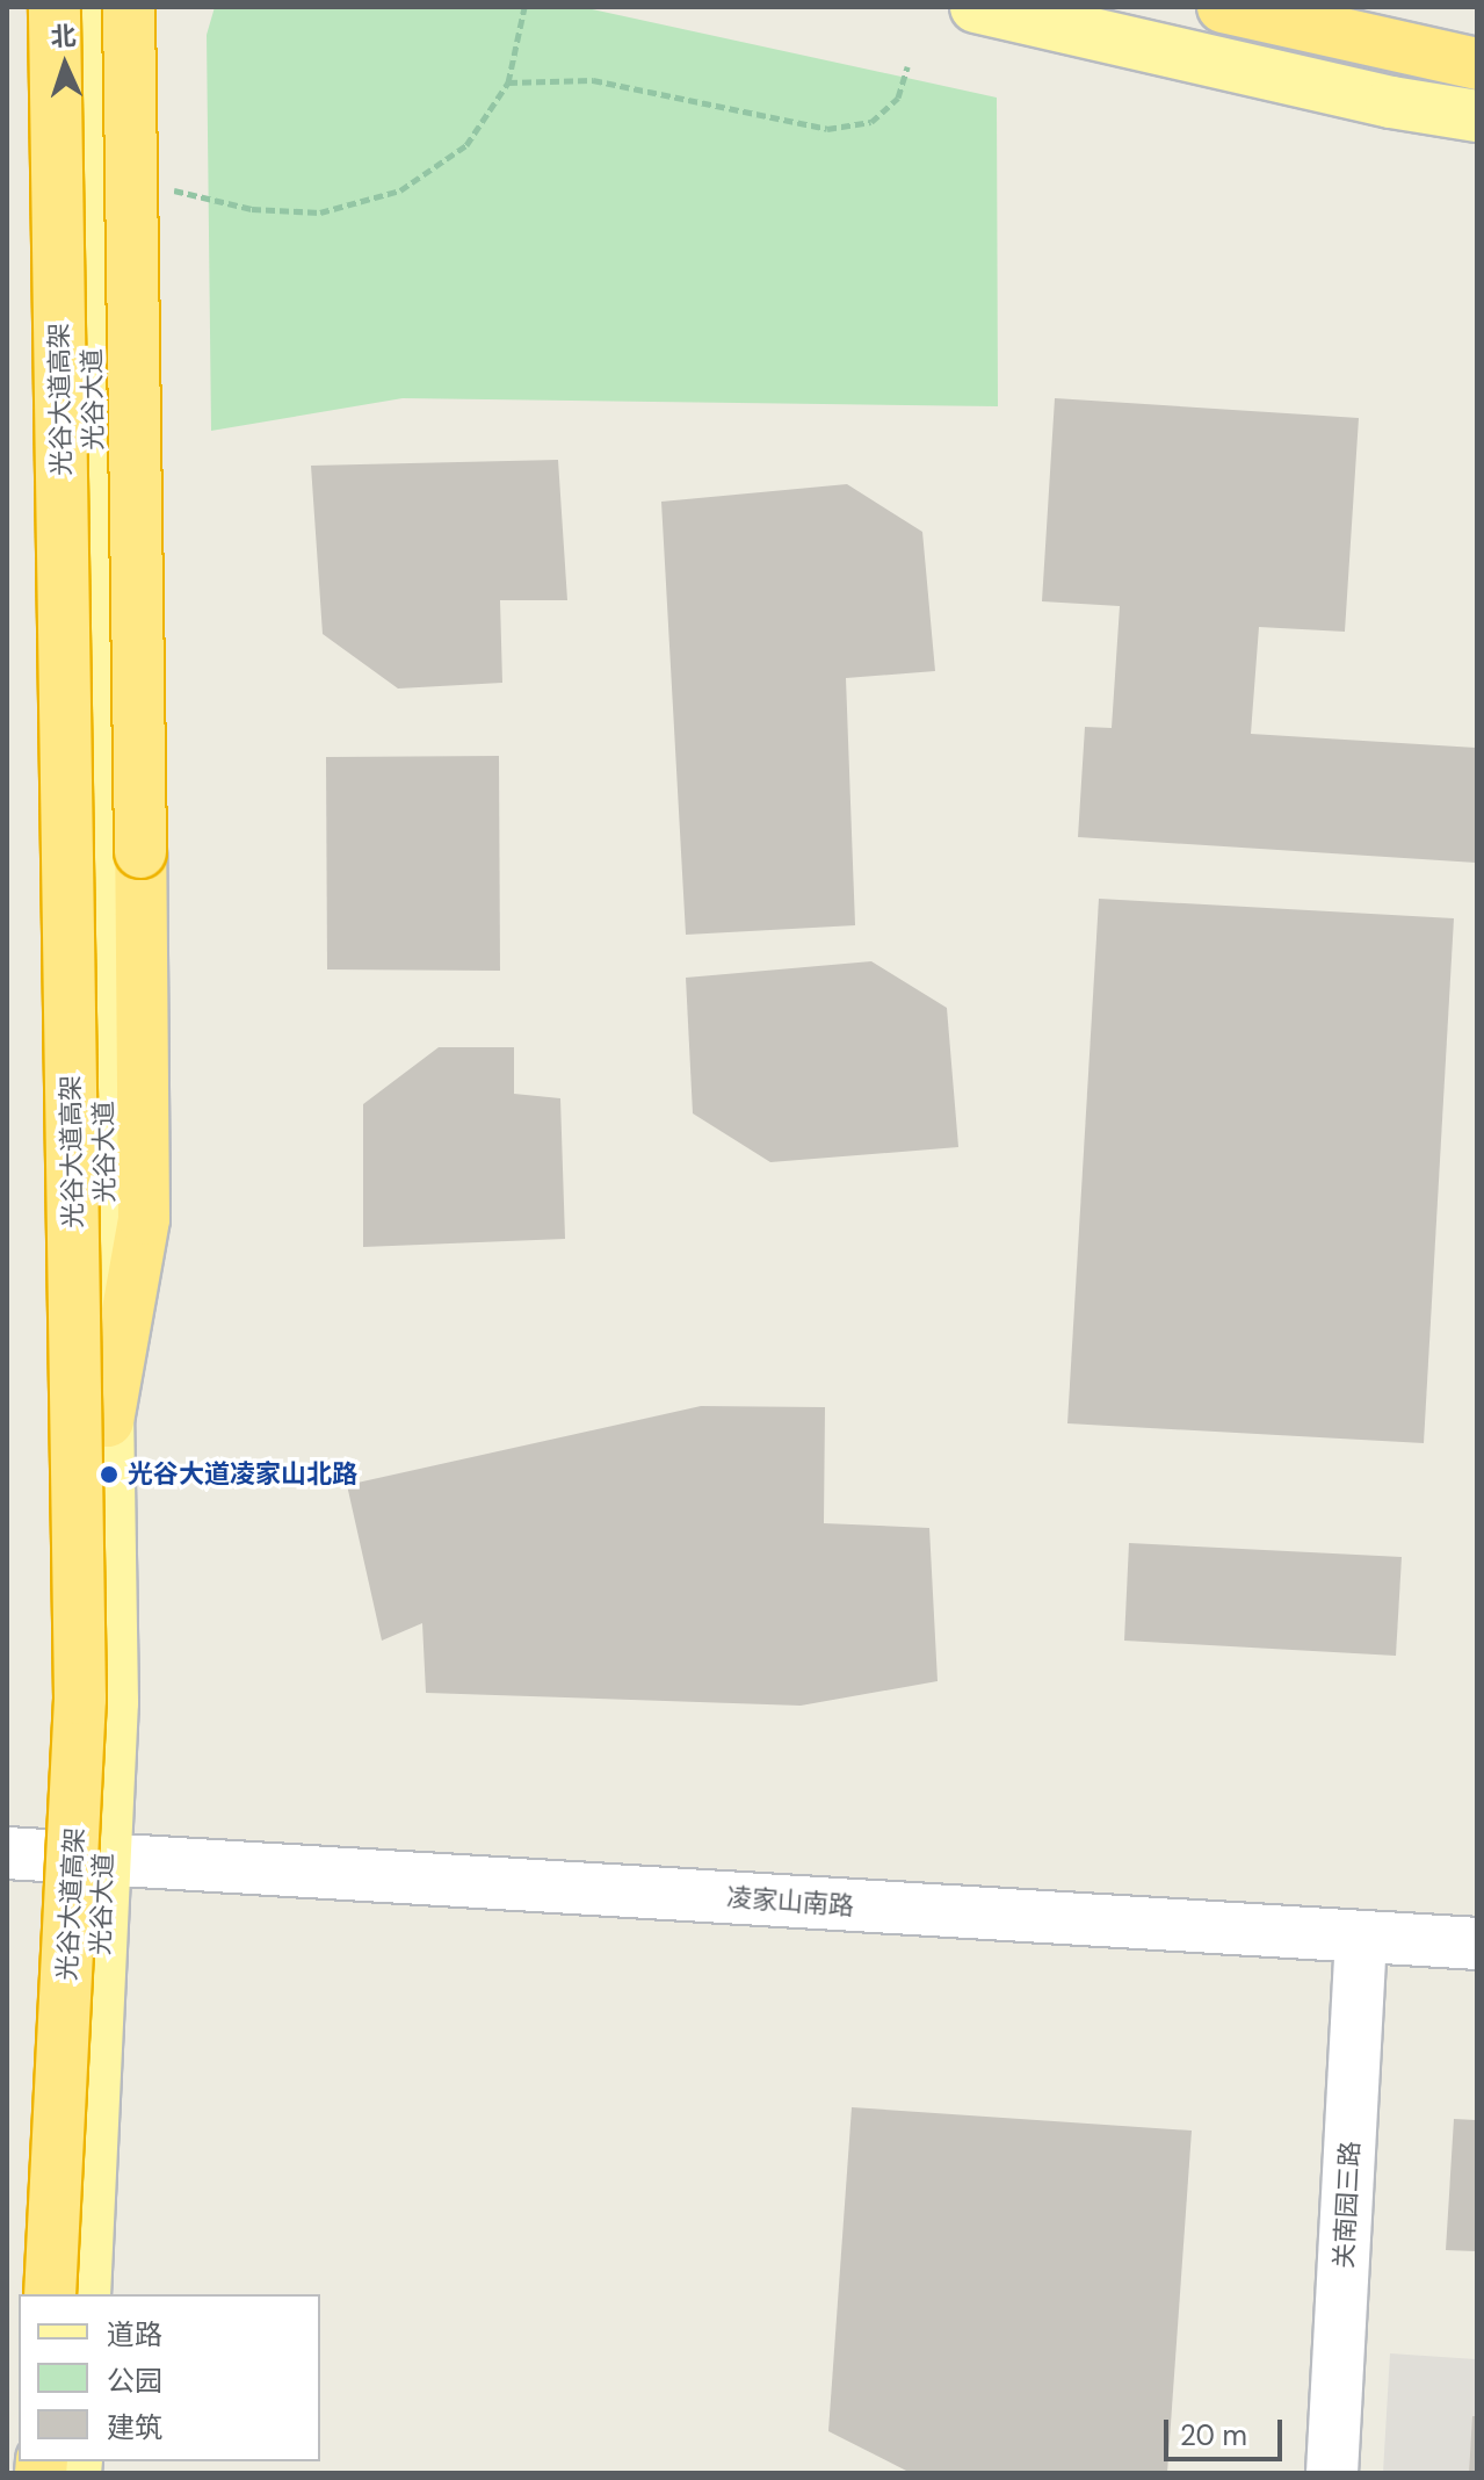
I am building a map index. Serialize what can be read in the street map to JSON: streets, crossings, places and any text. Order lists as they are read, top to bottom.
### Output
{
  "streets": {
    "highway": ["光谷大道高架"],
    "main road": ["光谷大道"],
    "street": ["凌家山南路", "关南园三路"]
  },
  "crossings": [
    ["光谷大道", "凌家山南路"],
    ["凌家山南路", "关南园三路"]
  ],
  "places": ["光谷大道凌家山北路"],
  "legend": ["道路", "公园", "建筑"],
  "scale_bar": "20 m",
  "north": "top"
}
